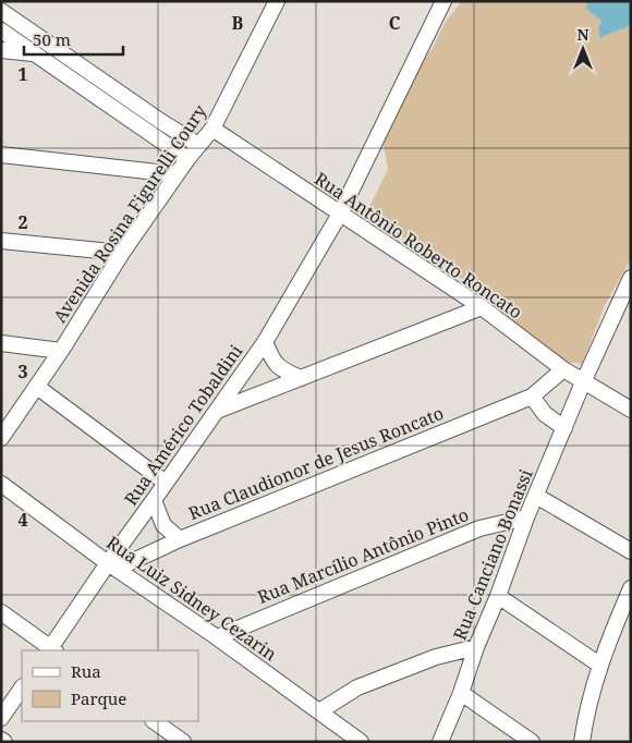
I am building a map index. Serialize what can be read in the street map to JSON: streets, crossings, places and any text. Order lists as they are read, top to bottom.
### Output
{
  "streets": {
    "street": [
      "Avenida Rosina Figurelli Coury",
      "Rua Antônio Roberto Roncato",
      "Rua Américo Tobaldini",
      "Rua Claudionor de Jesus Roncato",
      "Rua Canciano Bonassi",
      "Rua Marcílio Antônio Pinto",
      "Rua Luiz Sidney Cezarin"
    ]
  },
  "crossings": [
    ["Avenida Rosina Figurelli Coury", "Rua Antônio Roberto Roncato"],
    ["Rua Antônio Roberto Roncato", "Rua Américo Tobaldini"],
    ["Rua Antônio Roberto Roncato", "Rua Claudionor de Jesus Roncato"],
    ["Rua Antônio Roberto Roncato", "Rua Canciano Bonassi"],
    ["Rua Américo Tobaldini", "Rua Claudionor de Jesus Roncato"],
    ["Rua Américo Tobaldini", "Rua Luiz Sidney Cezarin"],
    ["Rua Claudionor de Jesus Roncato", "Rua Luiz Sidney Cezarin"],
    ["Rua Canciano Bonassi", "Rua Marcílio Antônio Pinto"],
    ["Rua Marcílio Antônio Pinto", "Rua Luiz Sidney Cezarin"]
  ],
  "legend": ["Rua", "Parque"],
  "scale_bar": "50 m",
  "north": "top",
  "grid": {
    "columns": ["B", "C"],
    "rows": [
      "1",
      "2",
      "3",
      "4"
    ]
  }
}
